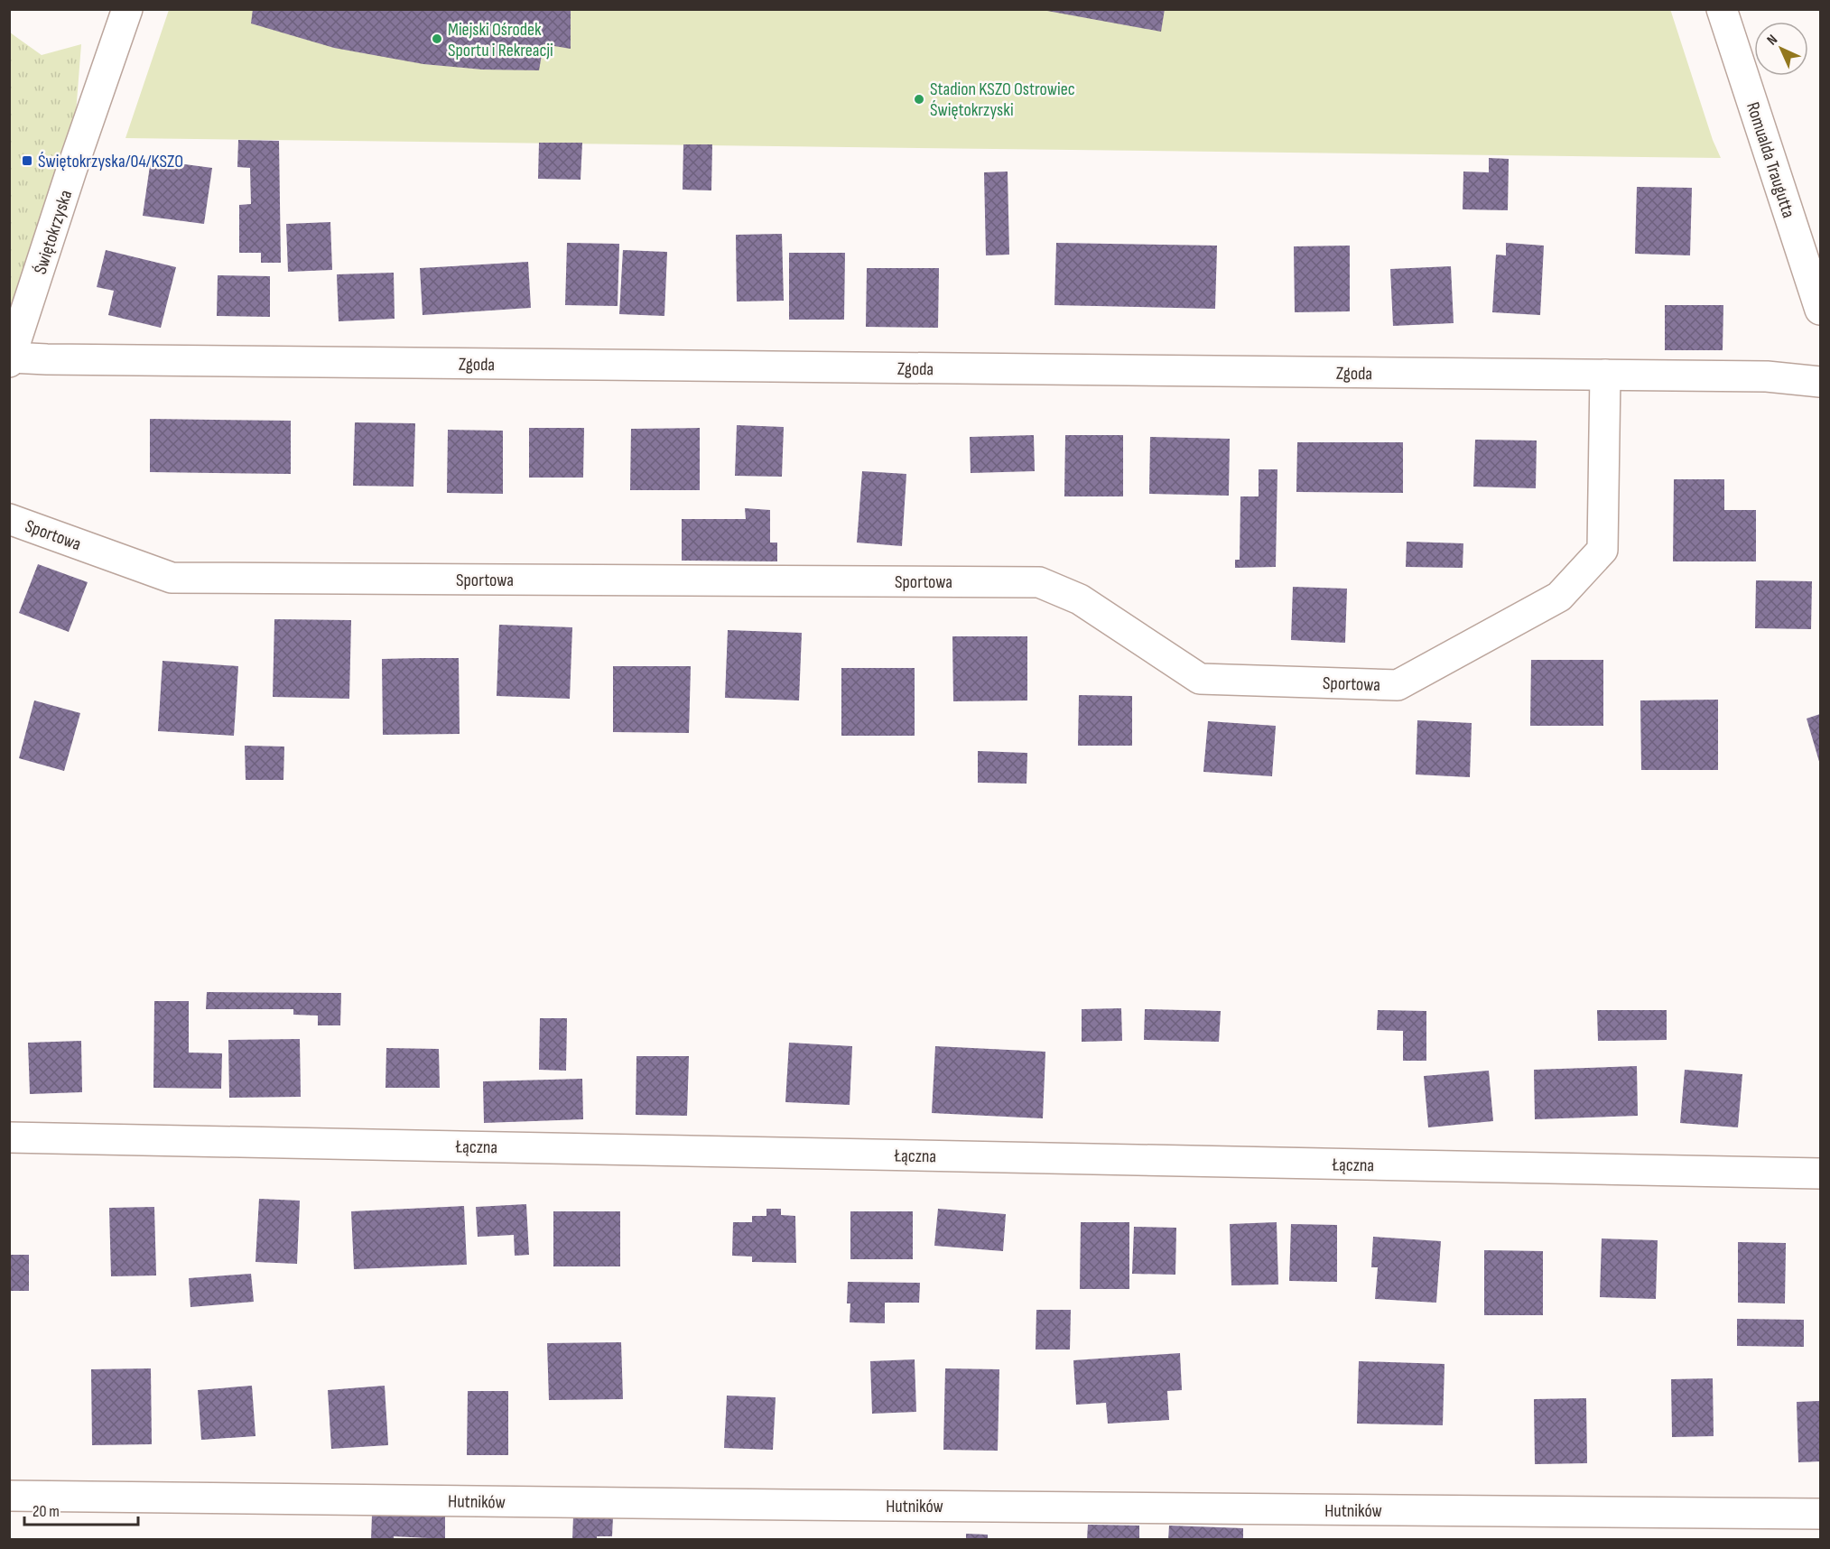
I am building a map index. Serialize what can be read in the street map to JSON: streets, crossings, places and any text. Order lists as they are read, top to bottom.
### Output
{
  "streets": {
    "street": [
      "Romualda Traugutta",
      "Świętokrzyska",
      "Zgoda",
      "Sportowa",
      "Łączna",
      "Hutników"
    ]
  },
  "crossings": [
    ["Świętokrzyska", "Zgoda"],
    ["Zgoda", "Sportowa"]
  ],
  "places": {
    "other": ["Miejski Ośrodek Sportu i Rekreacji", "Stadion KSZO Ostrowiec Świętokrzyski"],
    "transit": ["Świętokrzyska/04/KSZO"]
  },
  "scale_bar": "20 m",
  "north": "top left"
}
